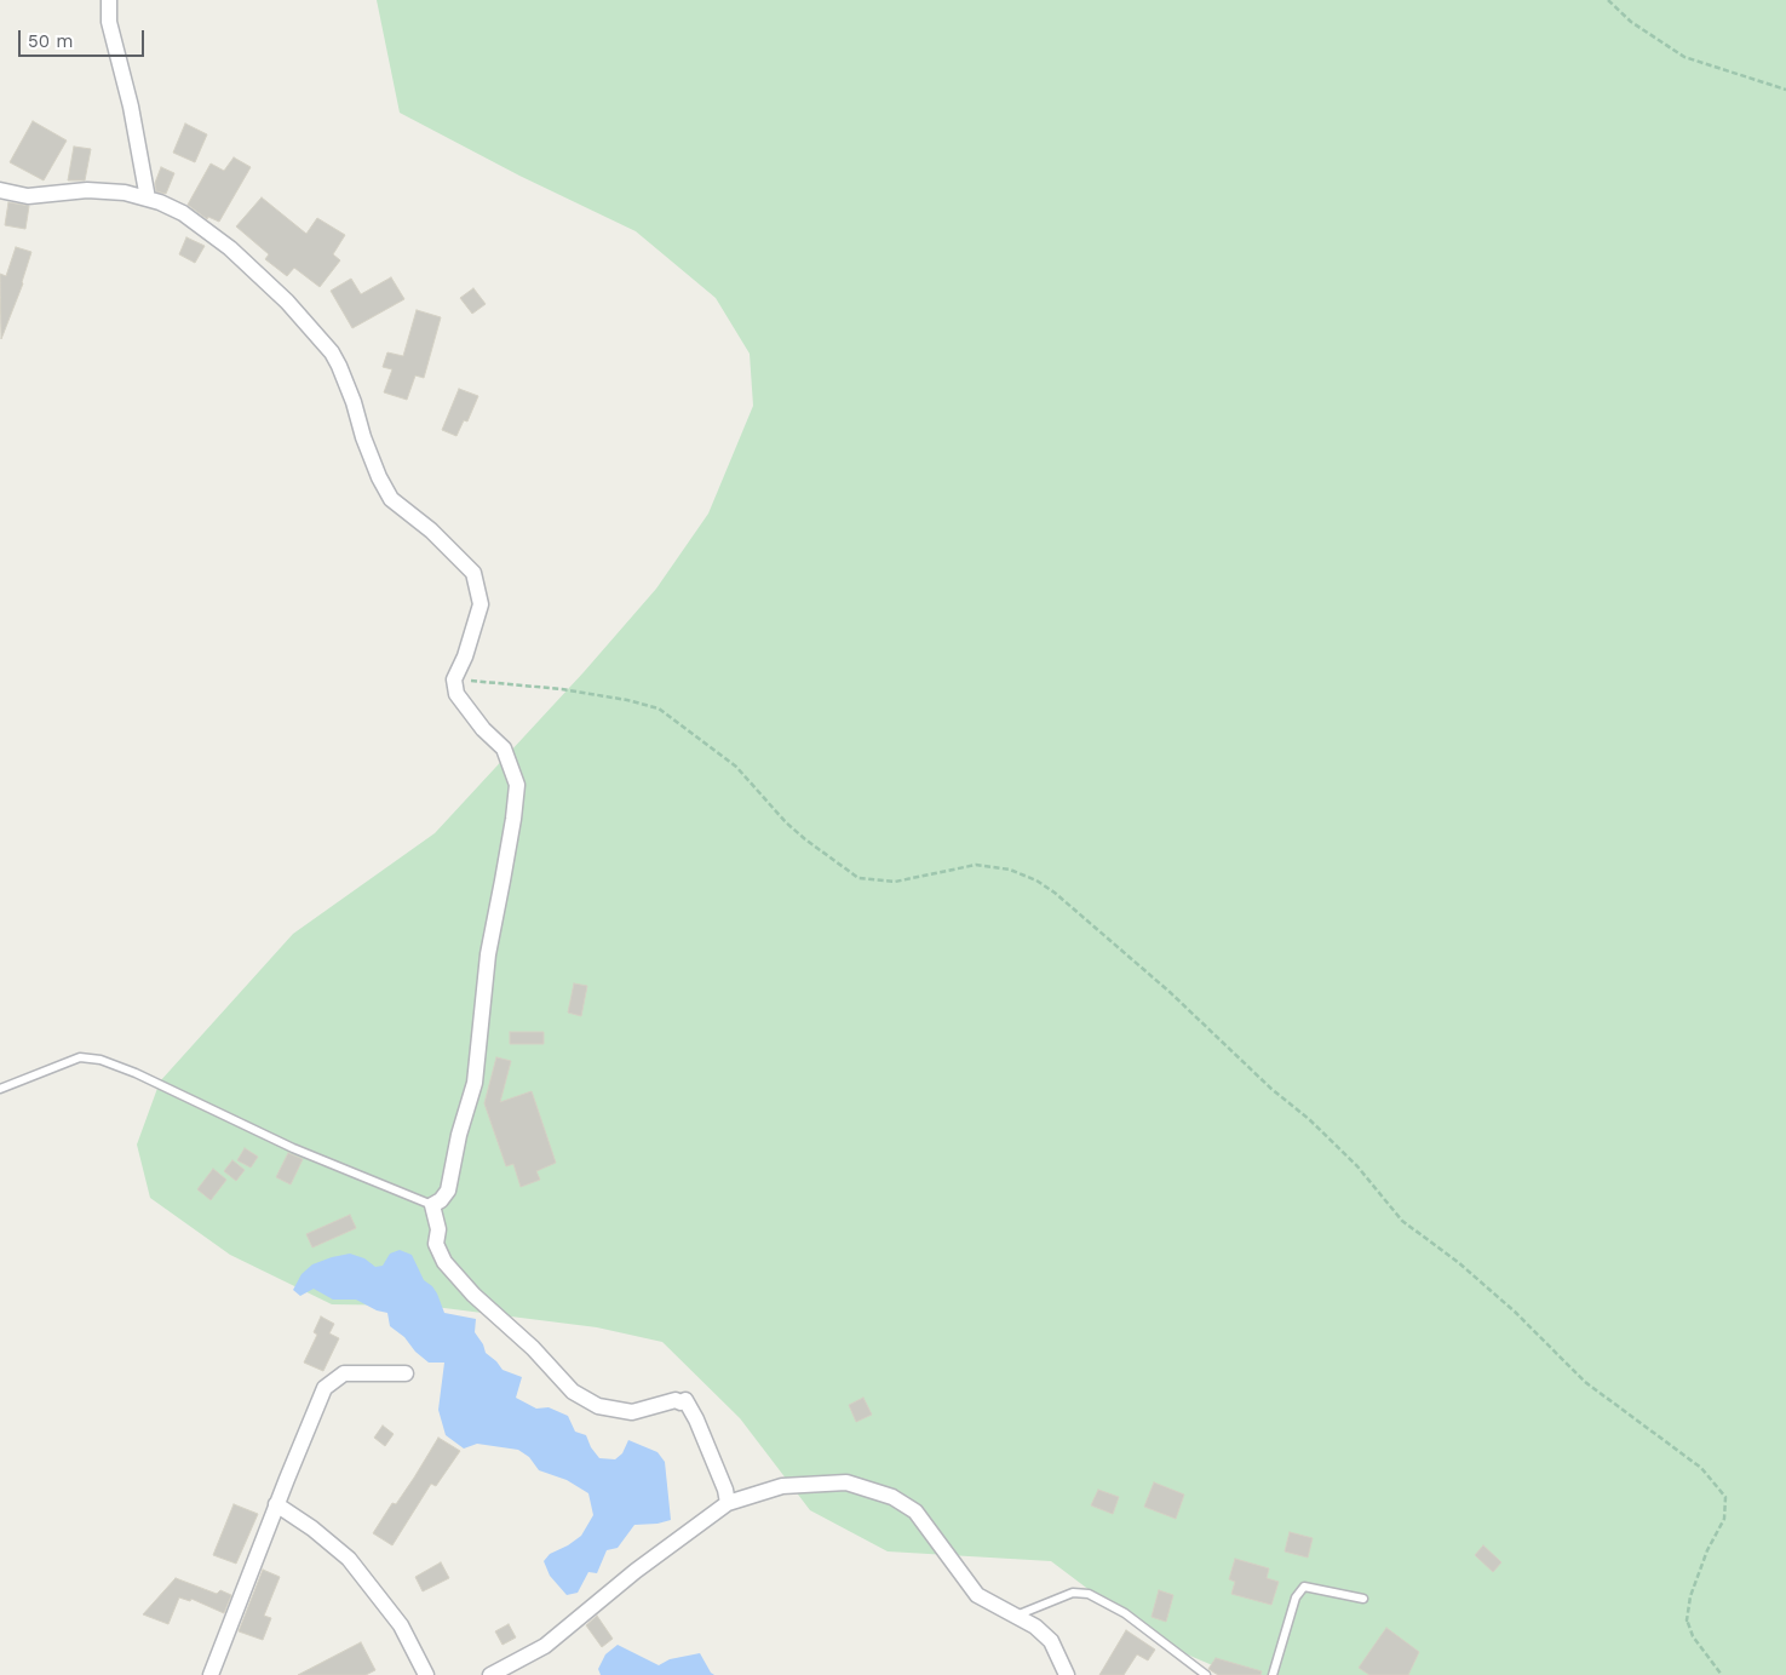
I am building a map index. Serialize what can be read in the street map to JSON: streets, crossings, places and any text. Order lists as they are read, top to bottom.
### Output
{
  "scale_bar": "50 m"
}
